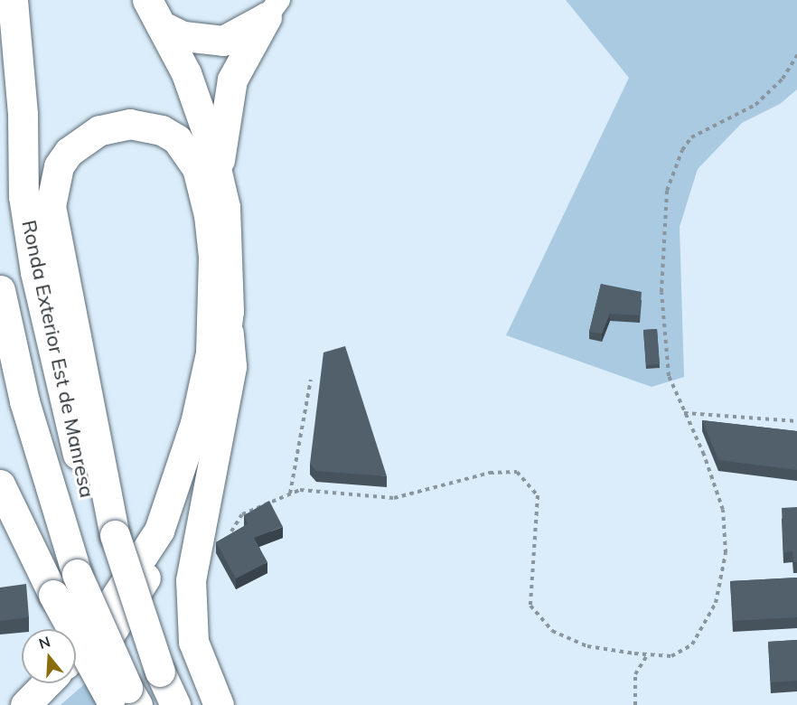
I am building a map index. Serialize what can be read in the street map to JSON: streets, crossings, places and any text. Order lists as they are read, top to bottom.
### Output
{
  "streets": {
    "main road": ["Ronda Exterior Est de Manresa"]
  },
  "north": "top"
}
